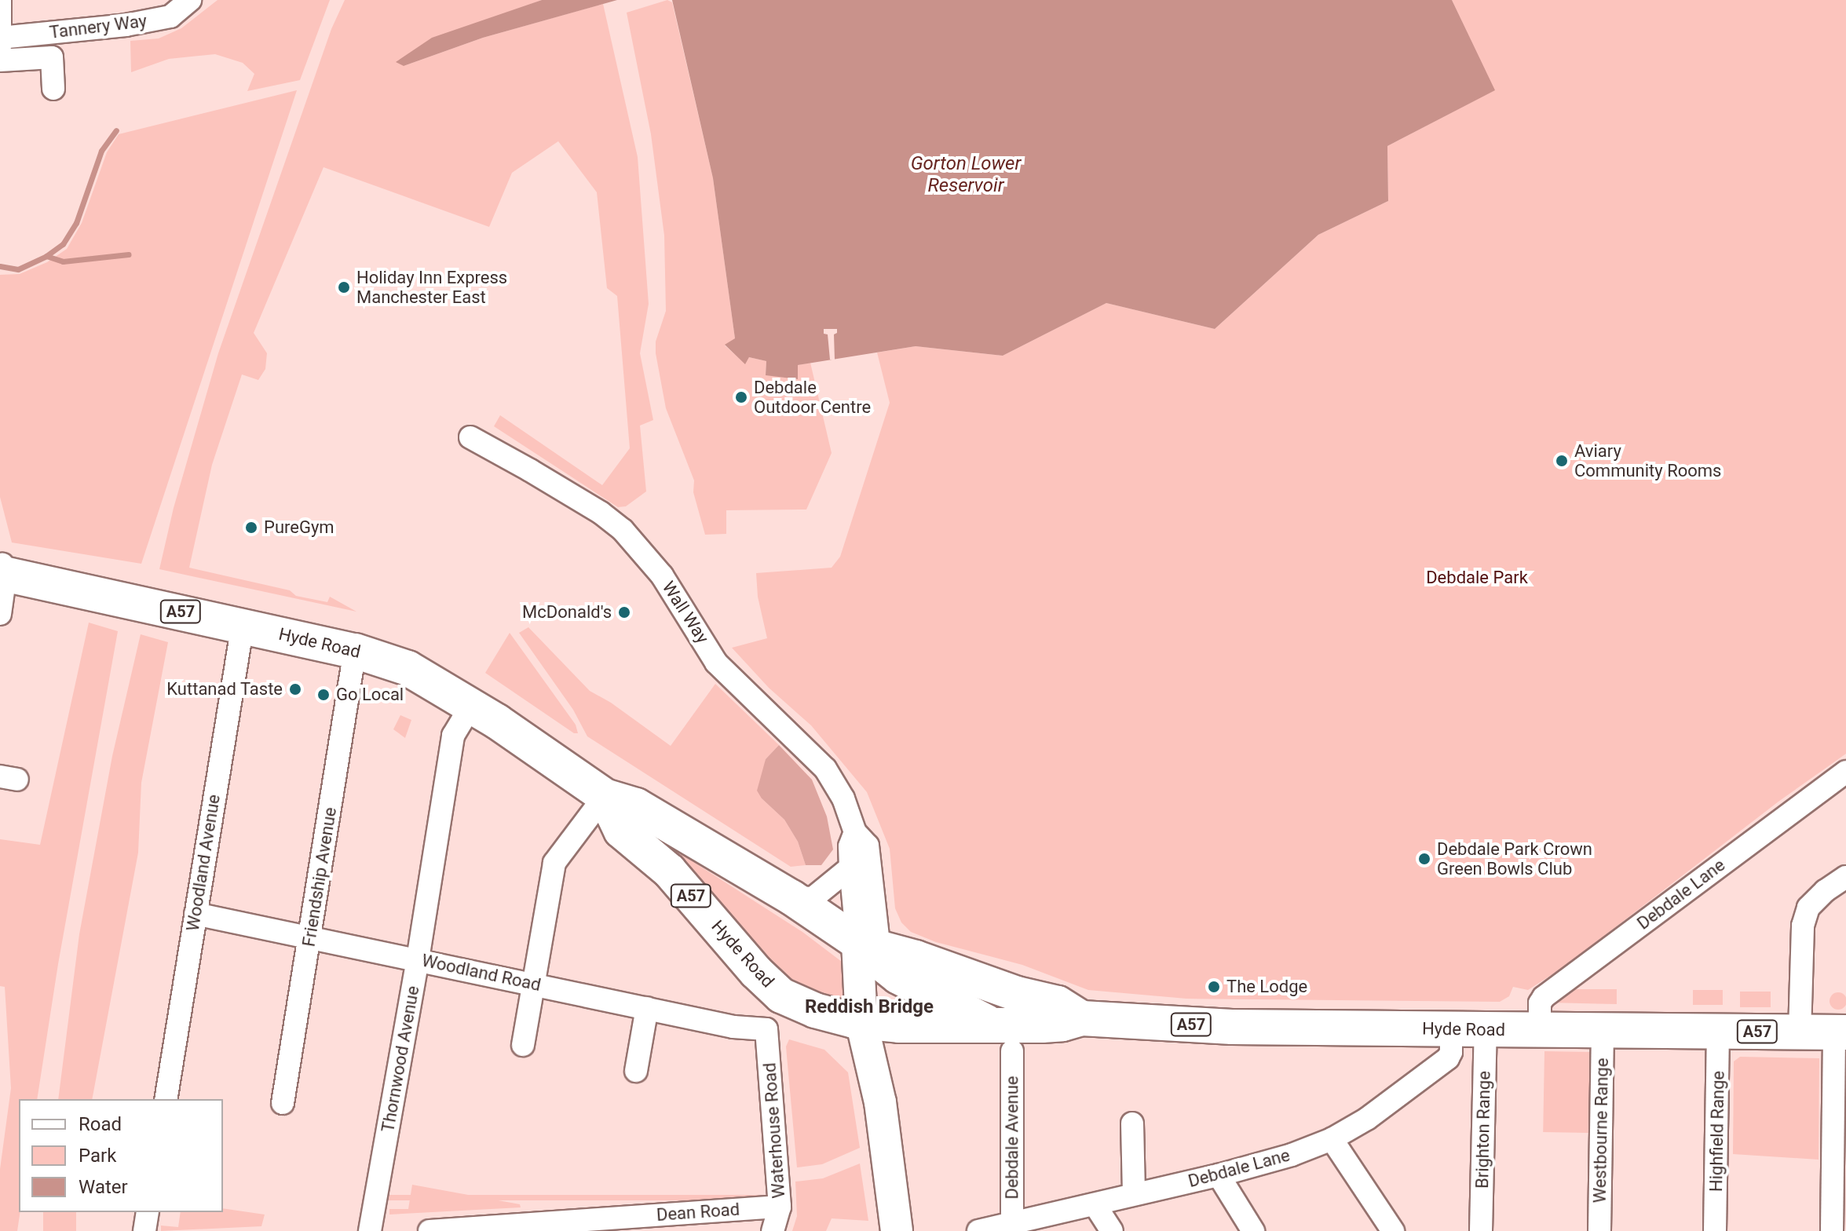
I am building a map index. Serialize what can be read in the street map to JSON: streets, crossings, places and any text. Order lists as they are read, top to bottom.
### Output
{
  "streets": {
    "highway": ["A57", "Hyde Road"],
    "main road": ["Wall Way"],
    "street": [
      "Tannery Way",
      "Woodland Avenue",
      "Friendship Avenue",
      "Debdale Lane",
      "Woodland Road",
      "Thornwood Avenue",
      "Brighton Range",
      "Waterhouse Road",
      "Westbourne Range",
      "Highfield Range",
      "Debdale Avenue",
      "Dean Road"
    ]
  },
  "crossings": [
    ["A57", "Wall Way"],
    ["A57", "Hyde Road"],
    ["Wall Way", "Hyde Road"],
    ["Hyde Road", "Woodland Avenue"],
    ["Hyde Road", "Friendship Avenue"],
    ["Hyde Road", "Debdale Lane"],
    ["Hyde Road", "Thornwood Avenue"],
    ["Hyde Road", "Brighton Range"],
    ["Hyde Road", "Westbourne Range"],
    ["Hyde Road", "Highfield Range"],
    ["Woodland Avenue", "Woodland Road"],
    ["Friendship Avenue", "Woodland Road"],
    ["Debdale Lane", "Debdale Avenue"],
    ["Woodland Road", "Thornwood Avenue"],
    ["Woodland Road", "Waterhouse Road"],
    ["Waterhouse Road", "Dean Road"]
  ],
  "districts": ["Reddish Bridge"],
  "water": ["Gorton Lower Reservoir"],
  "parks": ["Debdale Park"],
  "places": [
    "Holiday Inn Express Manchester East",
    "Debdale Outdoor Centre",
    "Aviary Community Rooms",
    "PureGym",
    "McDonald's",
    "Kuttanad Taste",
    "Go Local",
    "Debdale Park Crown Green Bowls Club",
    "The Lodge"
  ],
  "legend": ["Road", "Park", "Water"]
}
